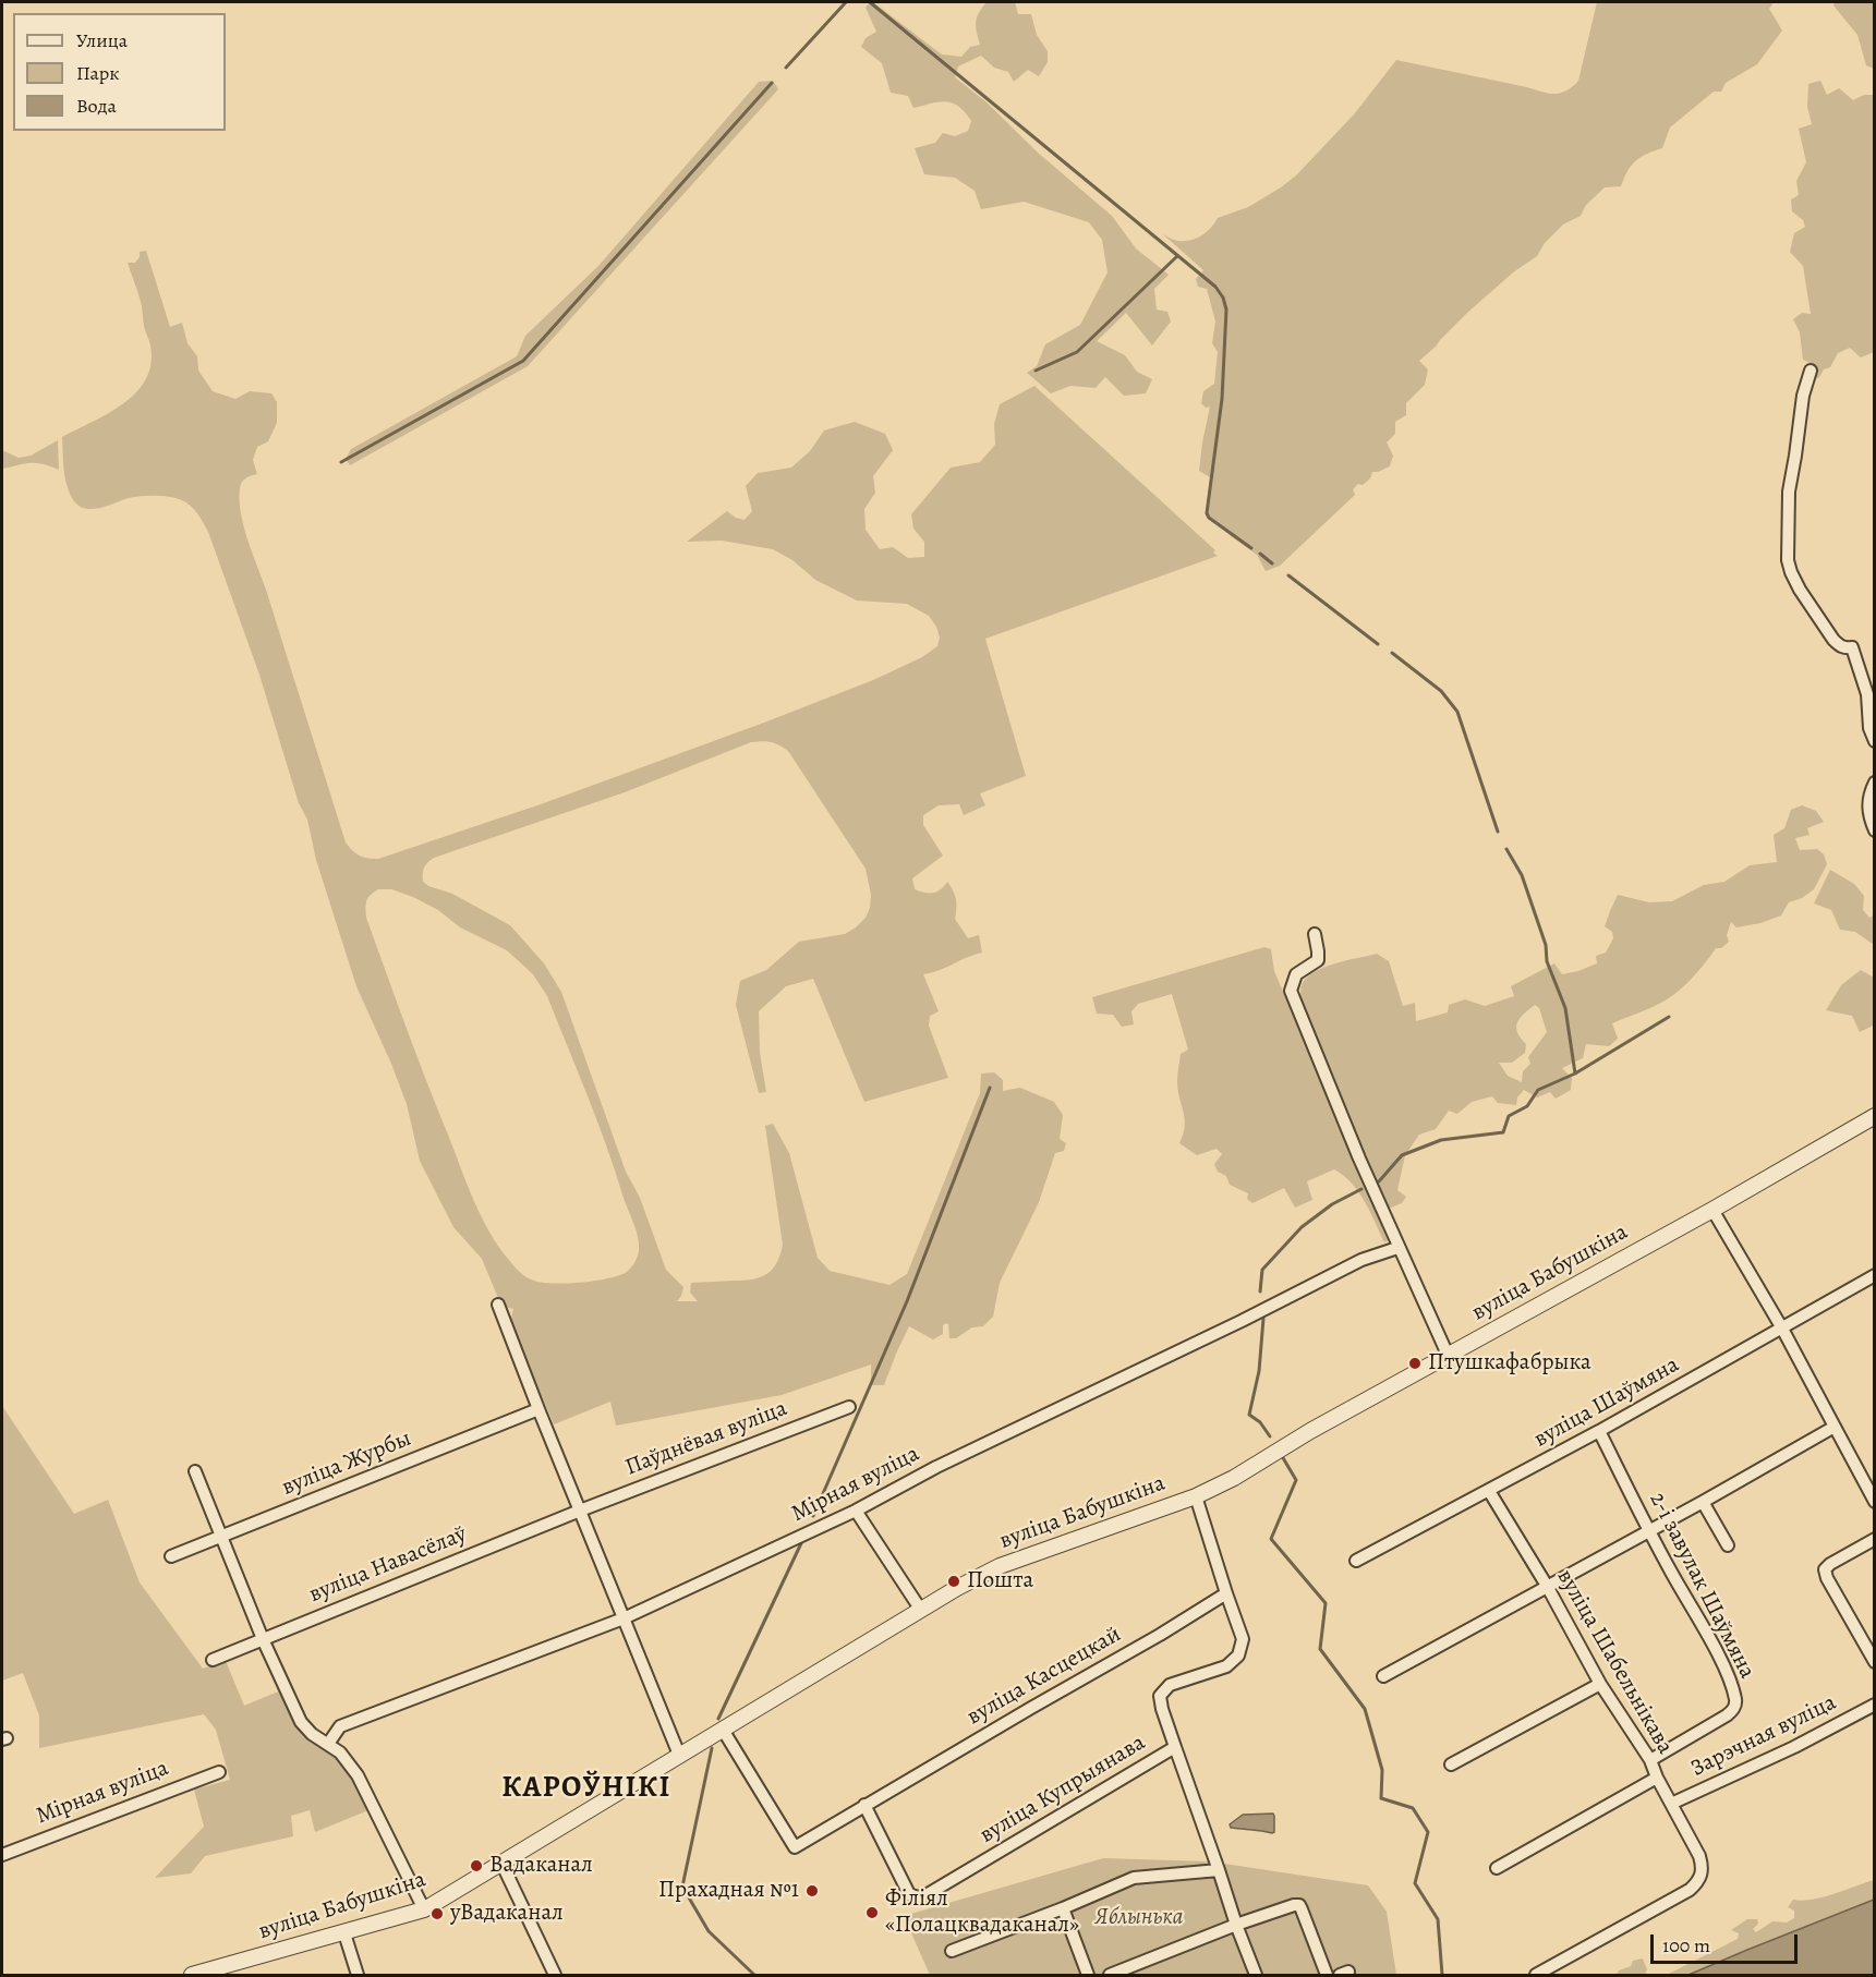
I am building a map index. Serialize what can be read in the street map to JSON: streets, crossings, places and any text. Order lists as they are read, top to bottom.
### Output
{
  "streets": {
    "street": [
      "вуліца Бабушкіна",
      "вуліца Шаўмяна",
      "Паўднёвая вуліца",
      "вуліца Журбы",
      "Мірная вуліца",
      "вуліца Навасёлаў",
      "2-і завулак Шаўмяна",
      "вуліца Шабельнікава",
      "вуліца Касцецкай",
      "Зарэчная вуліца",
      "вуліца Купрыянава"
    ]
  },
  "crossings": [
    ["вуліца Бабушкіна", "вуліца Касцецкай"],
    ["вуліца Шаўмяна", "2-і завулак Шаўмяна"],
    ["вуліца Шаўмяна", "вуліца Шабельнікава"],
    ["Паўднёвая вуліца", "вуліца Навасёлаў"],
    ["2-і завулак Шаўмяна", "вуліца Шабельнікава"],
    ["вуліца Шабельнікава", "Зарэчная вуліца"],
    ["вуліца Касцецкай", "вуліца Купрыянава"]
  ],
  "districts": ["КАРОЎНІКІ"],
  "parks": ["Яблынька"],
  "places": [
    "Птушкафабрыка",
    "Пошта",
    "Вадаканал",
    "Прахадная №1",
    "Філіял «Полацквадаканал»",
    "уВадаканал"
  ],
  "legend": ["Улица", "Парк", "Вода"],
  "scale_bar": "100 m"
}
